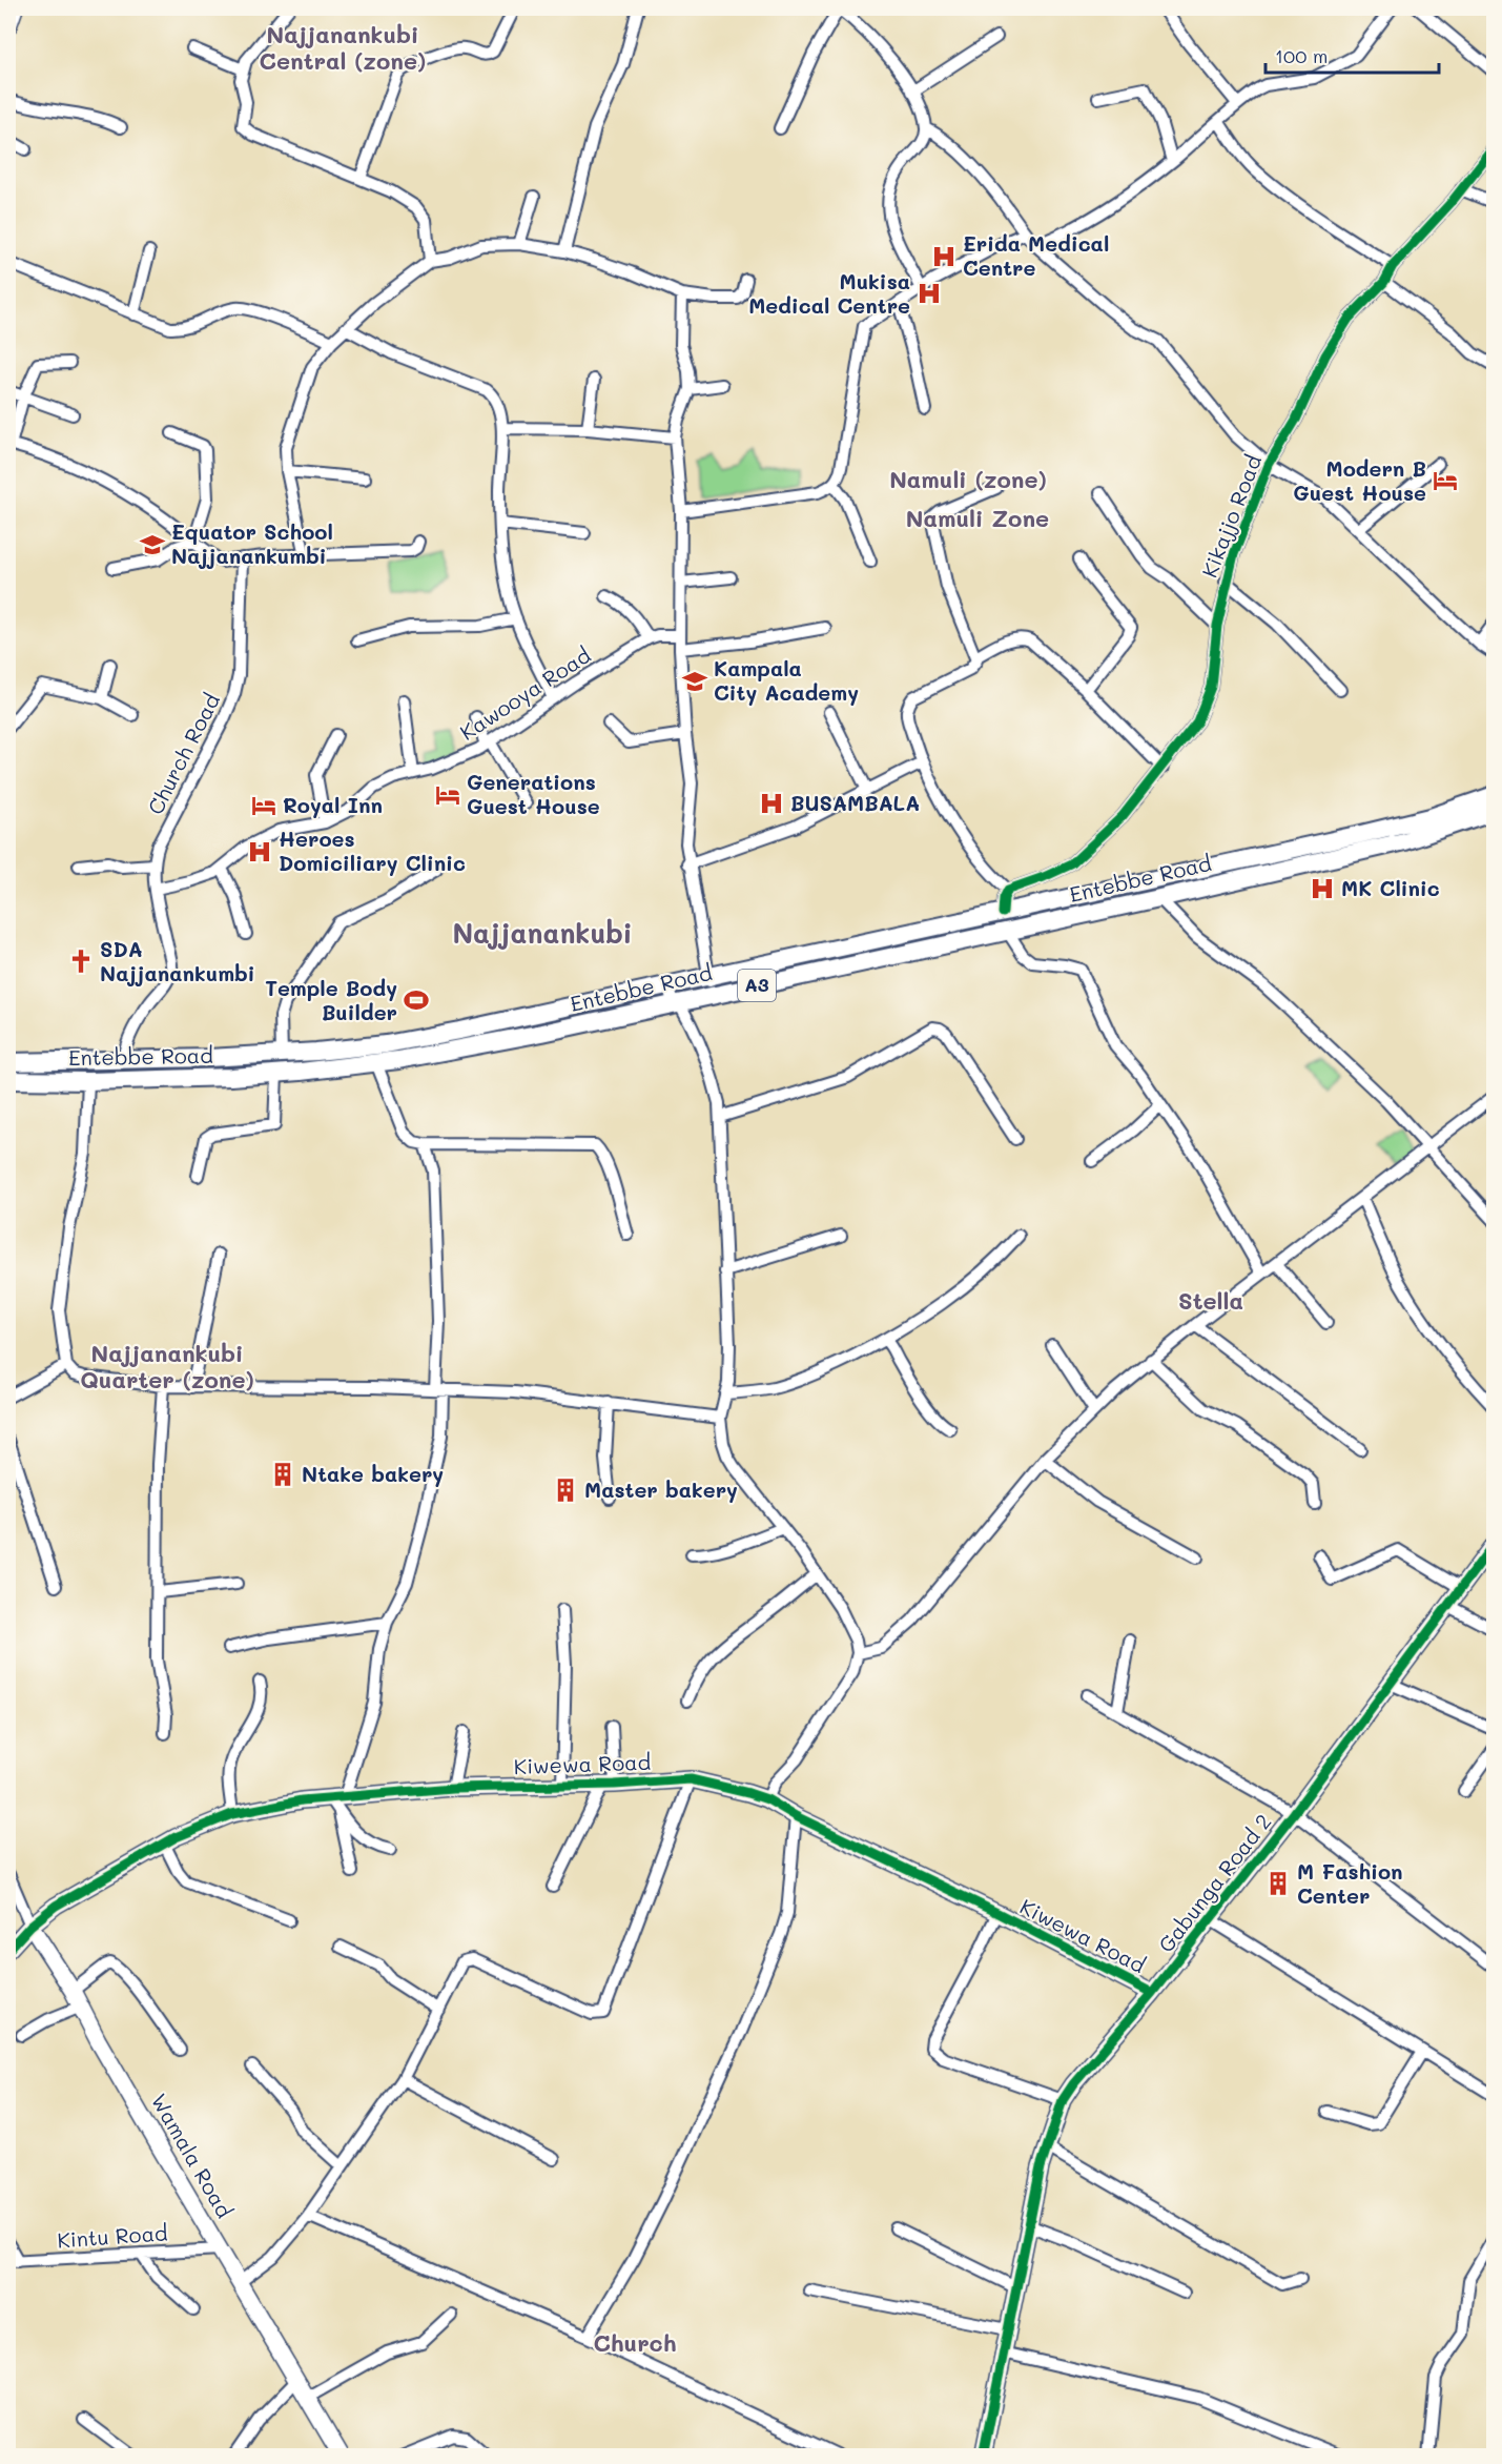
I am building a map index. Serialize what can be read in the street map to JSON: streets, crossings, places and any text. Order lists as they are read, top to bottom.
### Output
{
  "streets": {
    "main road": ["Entebbe Road", "A3"],
    "street": [
      "Kikajjo Road",
      "Kawooya Road",
      "Church Road",
      "Kiwewa Road",
      "Gabunga Road 2",
      "Wamala Road",
      "Kintu Road"
    ]
  },
  "crossings": [
    ["Church Road", "Entebbe Road"],
    ["Kiwewa Road", "Gabunga Road 2"],
    ["Kiwewa Road", "Wamala Road"],
    ["Wamala Road", "Kintu Road"]
  ],
  "districts": [
    "Najjanankubi Central (zone)",
    "Namuli (zone)",
    "Namuli Zone",
    "Najjanankubi",
    "Stella",
    "Najjanankubi Quarter (zone)",
    "Church"
  ],
  "places": {
    "hospital": [
      "Erida Medical Centre",
      "Mukisa Medical Centre",
      "BUSAMBALA",
      "Heroes Domiciliary Clinic",
      "MK Clinic"
    ],
    "hotel": ["Modern B Guest House", "Generations Guest House", "Royal Inn"],
    "school or university": ["Equator School Najjanankumbi", "Kampala City Academy"],
    "church": ["SDA Najjanankumbi"],
    "sports": ["Temple Body Builder"],
    "building": ["Ntake bakery", "Master bakery", "M Fashion Center"]
  },
  "scale_bar": "100 m"
}
